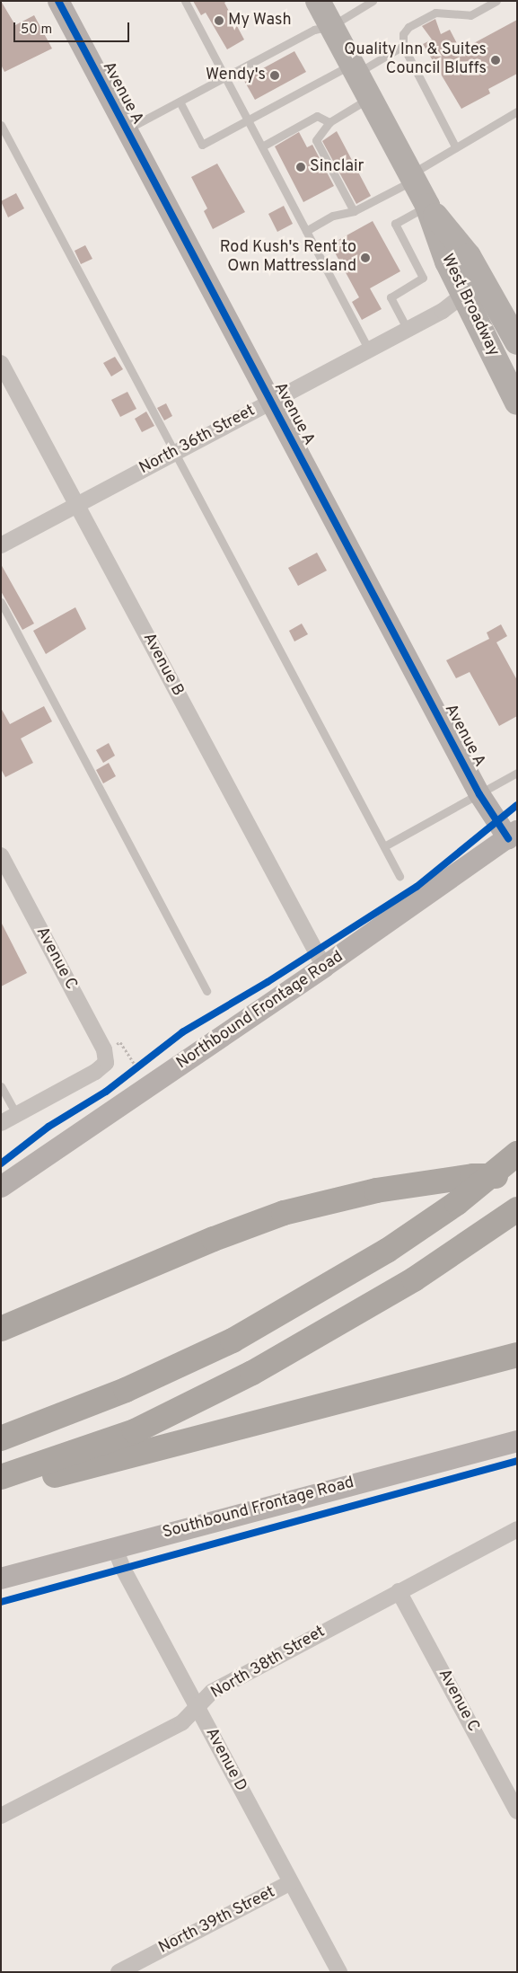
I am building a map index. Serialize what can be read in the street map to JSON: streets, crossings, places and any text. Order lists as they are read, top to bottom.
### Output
{
  "streets": {
    "main road": ["West Broadway"],
    "street": [
      "Avenue A",
      "North 36th Street",
      "Avenue B",
      "Avenue C",
      "Northbound Frontage Road",
      "Southbound Frontage Road",
      "North 38th Street",
      "Avenue D",
      "North 39th Street"
    ]
  },
  "crossings": [
    ["Avenue A", "North 36th Street"],
    ["Avenue A", "Northbound Frontage Road"],
    ["West Broadway", "North 36th Street"],
    ["North 36th Street", "Avenue B"],
    ["Avenue B", "Northbound Frontage Road"],
    ["Avenue C", "North 38th Street"],
    ["Southbound Frontage Road", "Avenue D"],
    ["North 38th Street", "Avenue D"],
    ["Avenue D", "North 39th Street"]
  ],
  "places": [
    "My Wash",
    "Quality Inn & Suites Council Bluffs",
    "Wendy's",
    "Sinclair",
    "Rod Kush's Rent to Own Mattressland"
  ],
  "scale_bar": "50 m"
}
